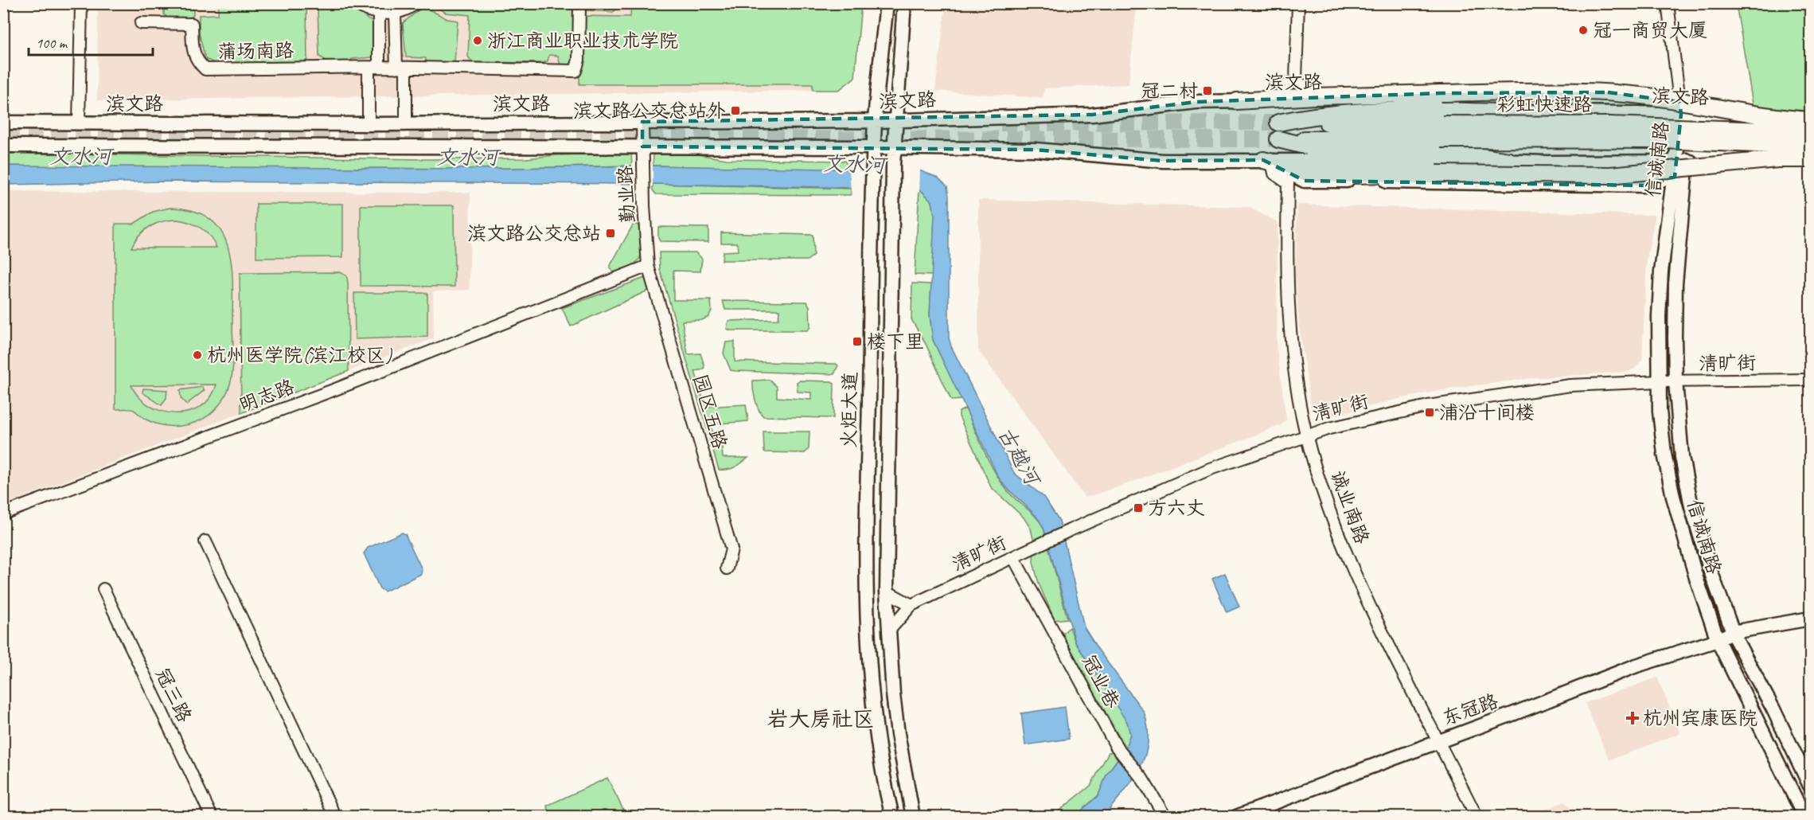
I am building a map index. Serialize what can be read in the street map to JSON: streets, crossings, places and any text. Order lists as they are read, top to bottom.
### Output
{
  "streets": {
    "highway": ["彩虹快速路"],
    "main road": [
      "滨文路",
      "信诚南路",
      "火炬大道",
      "东冠路"
    ],
    "street": [
      "蒲场南路",
      "勤业路",
      "清旷街",
      "明志路",
      "园区五路",
      "诚业南路",
      "冠业巷",
      "冠三路"
    ]
  },
  "crossings": [
    ["滨文路", "彩虹快速路"],
    ["滨文路", "信诚南路"],
    ["滨文路", "勤业路"],
    ["滨文路", "火炬大道"],
    ["信诚南路", "清旷街"],
    ["信诚南路", "东冠路"],
    ["勤业路", "明志路"],
    ["勤业路", "园区五路"],
    ["清旷街", "诚业南路"],
    ["清旷街", "冠业巷"],
    ["明志路", "园区五路"],
    ["诚业南路", "东冠路"]
  ],
  "districts": ["岩大房社区"],
  "water": ["文水河", "古越河"],
  "places": {
    "other": ["冠一商贸大厦", "浙江商业职业技术学院", "杭州医学院(滨江校区)"],
    "transit": [
      "冠二村",
      "滨文路公交总站外",
      "滨文路公交总站",
      "楼下里",
      "浦沿十间楼",
      "方六丈"
    ],
    "health": ["杭州宾康医院"]
  },
  "scale_bar": "100 m"
}
